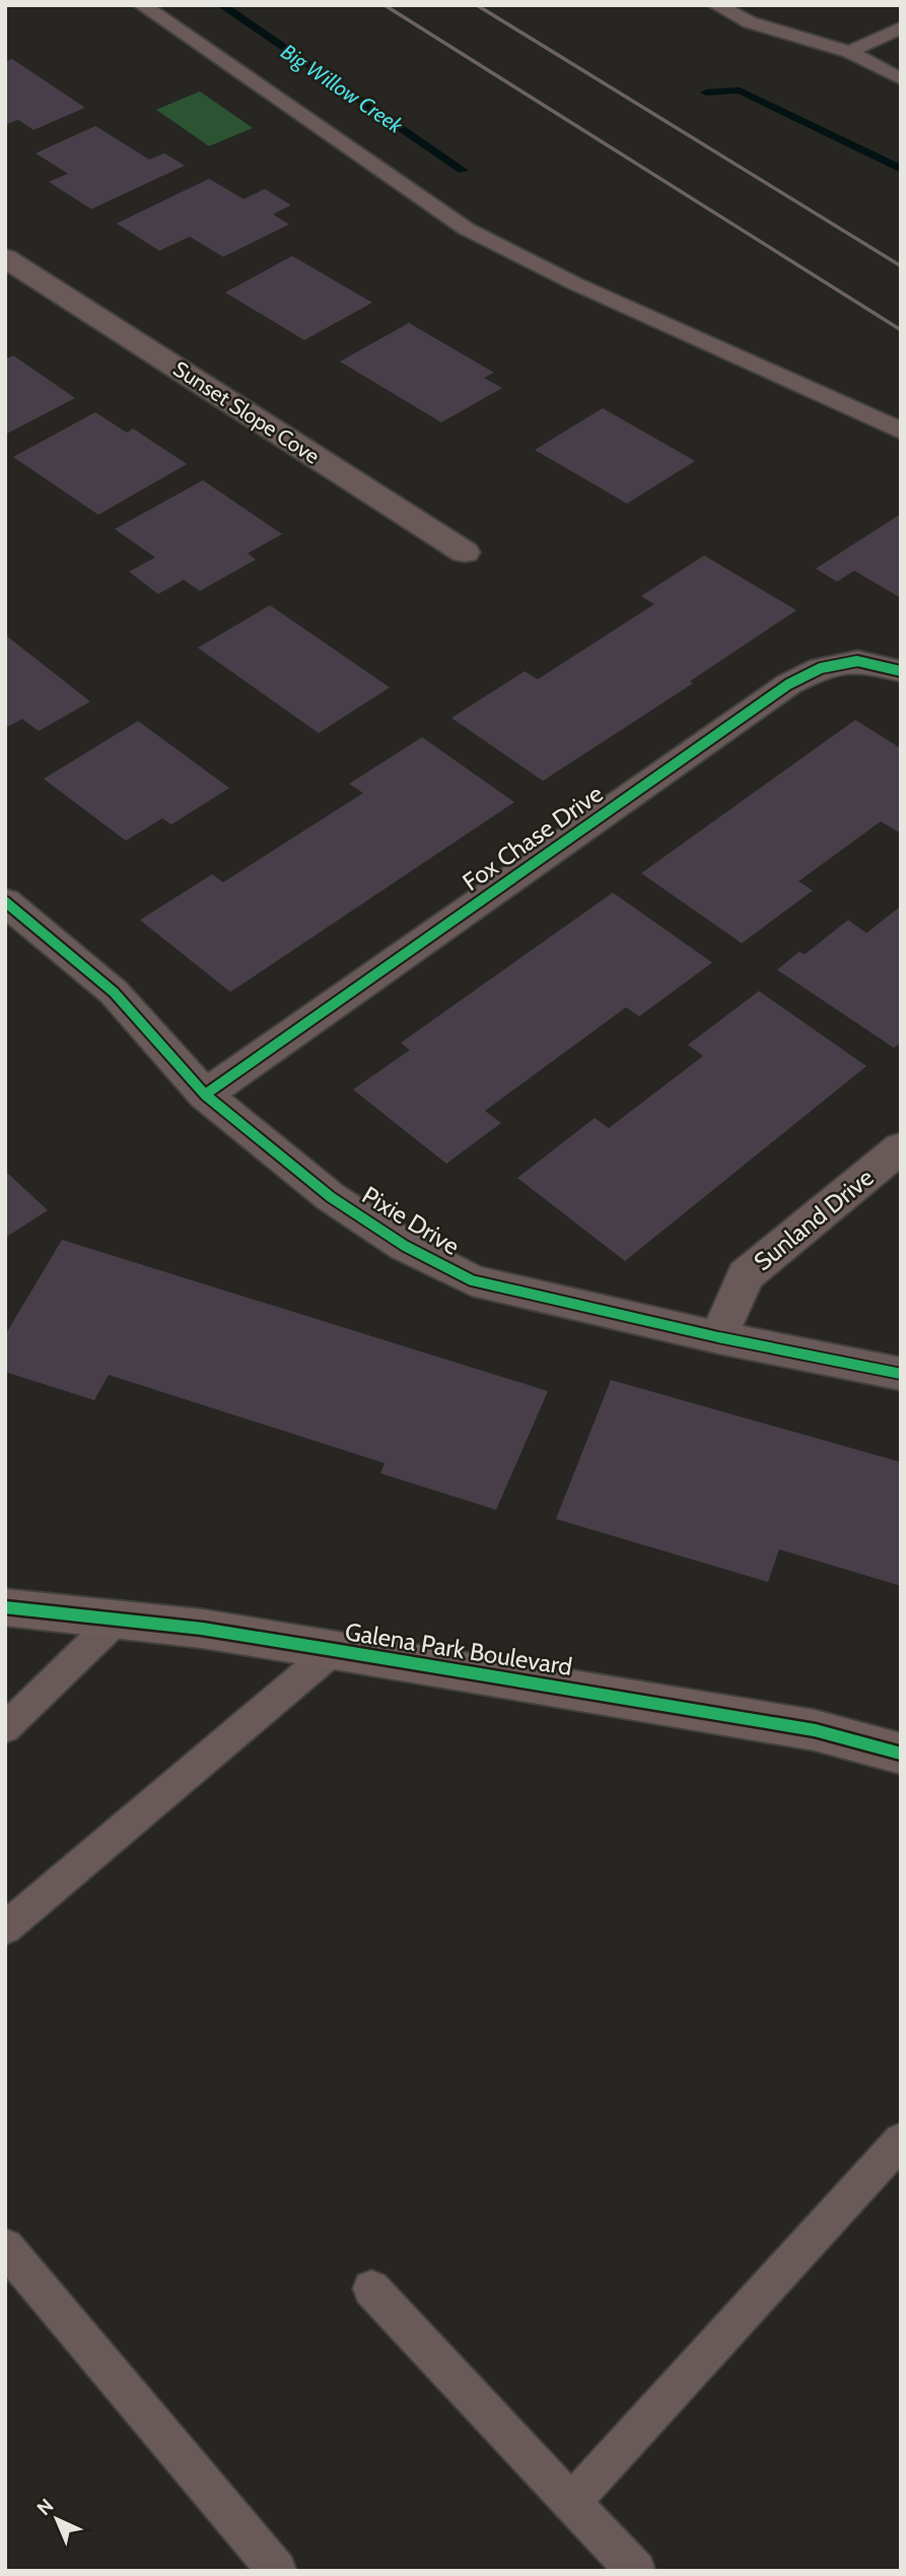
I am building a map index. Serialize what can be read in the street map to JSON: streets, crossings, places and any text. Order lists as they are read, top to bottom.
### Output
{
  "streets": {
    "street": [
      "Sunset Slope Cove",
      "Fox Chase Drive",
      "Sunland Drive",
      "Pixie Drive",
      "Galena Park Boulevard"
    ]
  },
  "crossings": [
    ["Fox Chase Drive", "Pixie Drive"],
    ["Sunland Drive", "Pixie Drive"]
  ],
  "water": ["Big Willow Creek"],
  "north": "top left"
}
